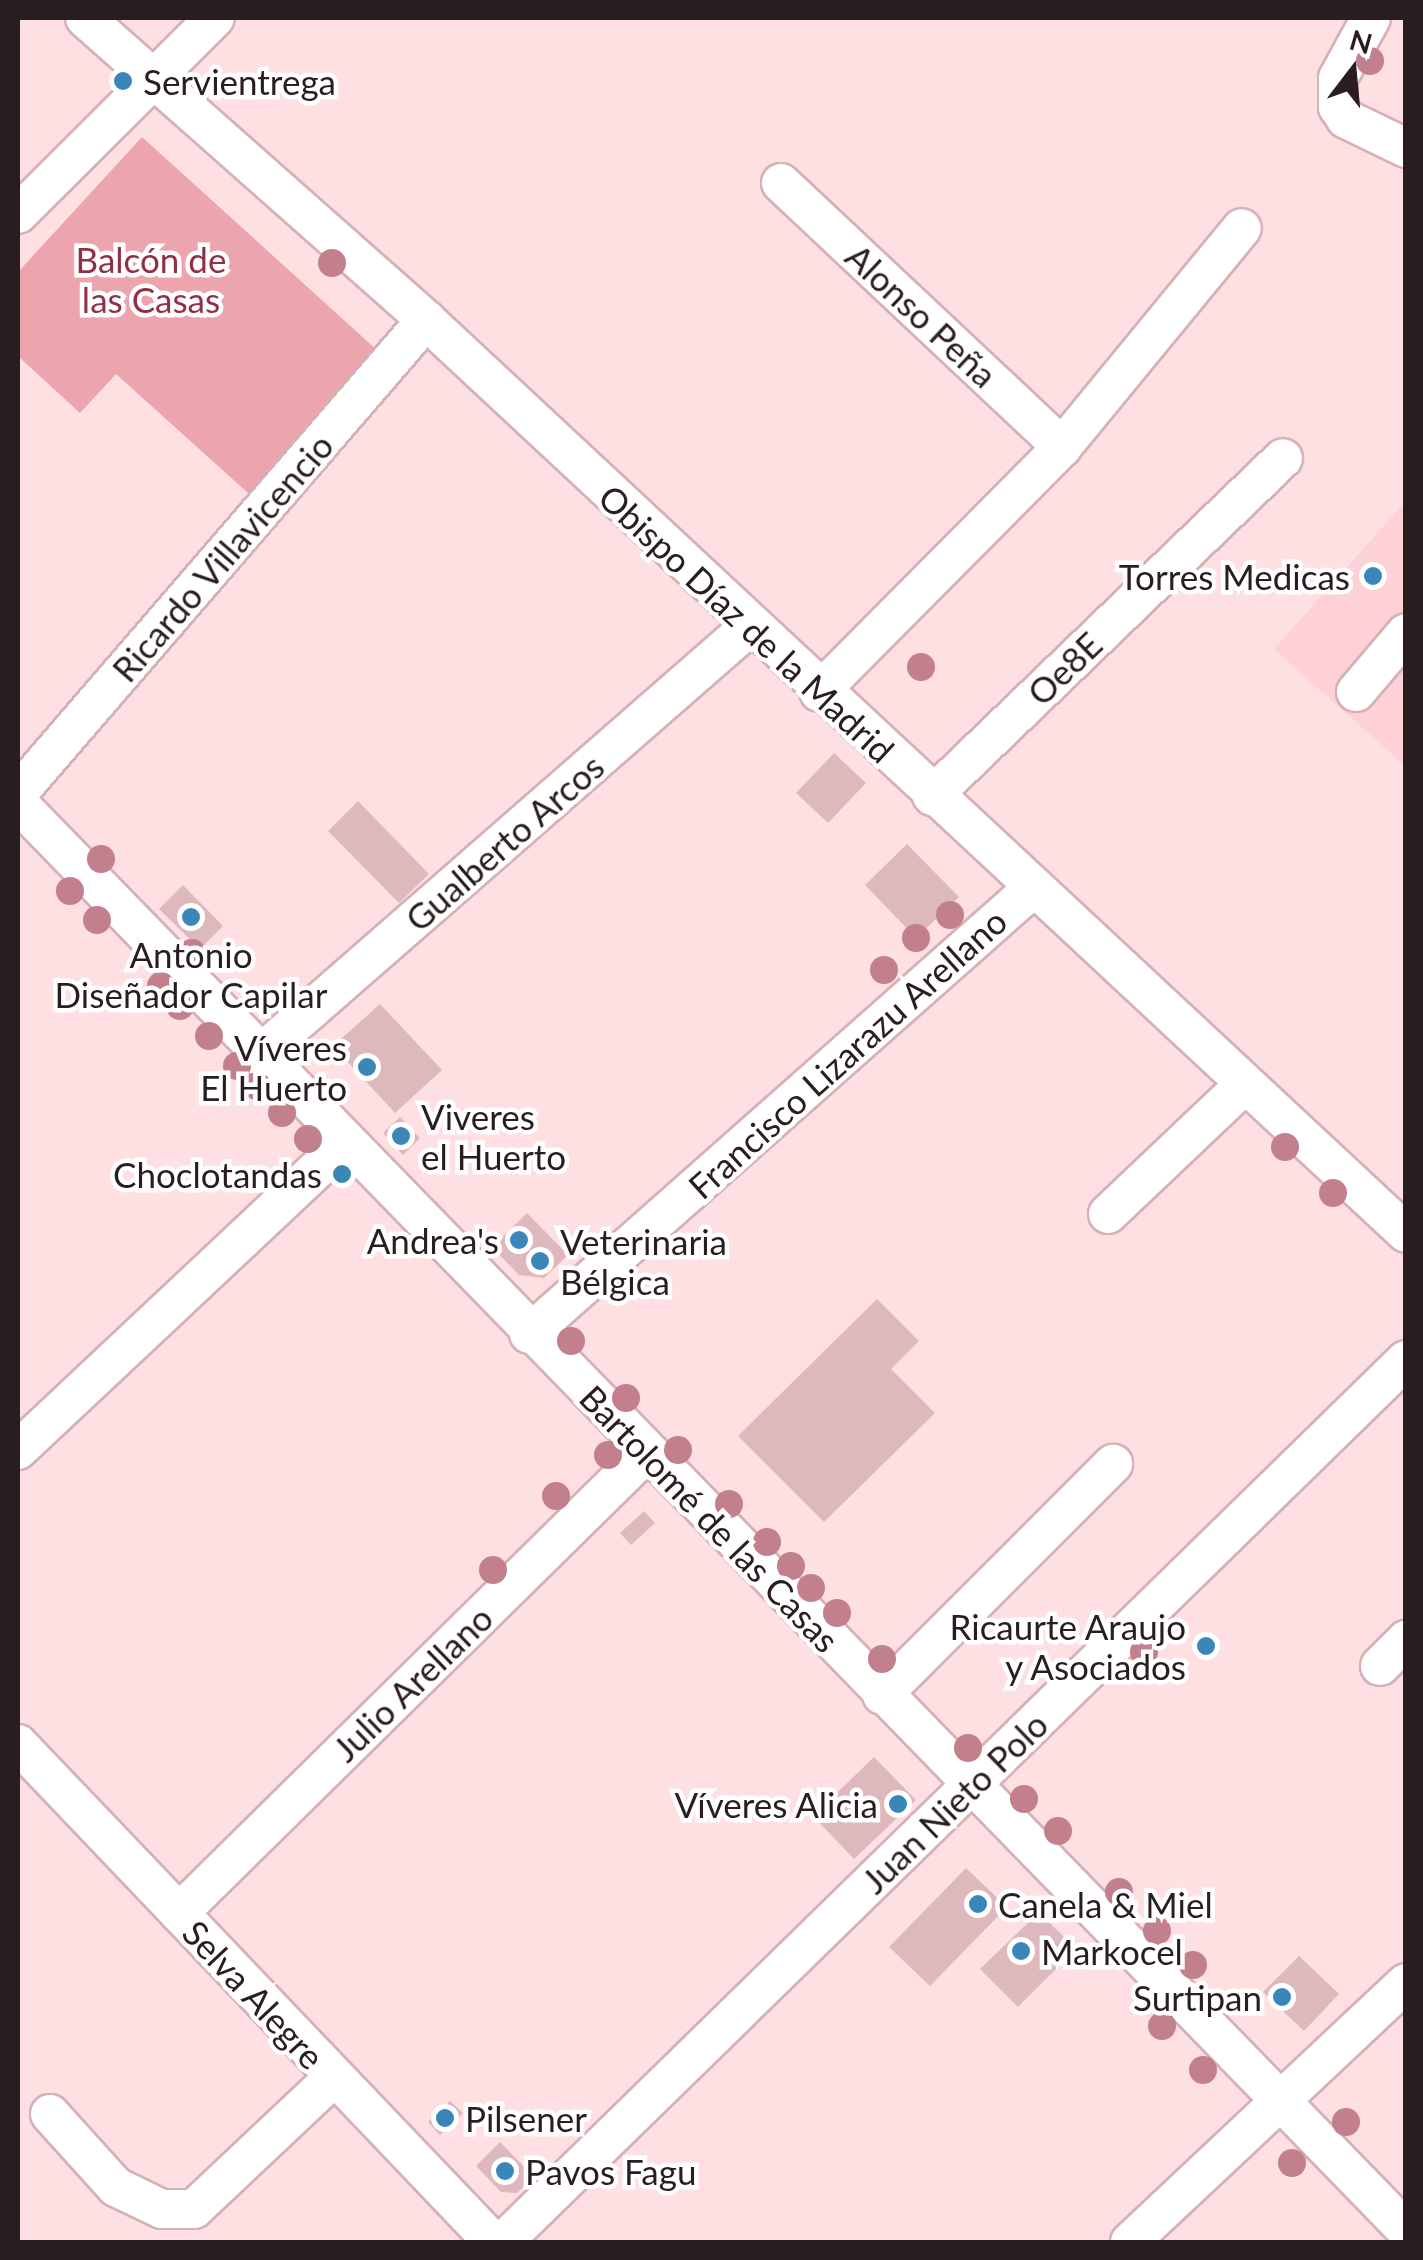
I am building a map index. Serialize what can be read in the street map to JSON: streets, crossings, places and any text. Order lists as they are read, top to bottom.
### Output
{
  "streets": {
    "street": [
      "Alonso Peña",
      "Ricardo Villavicencio",
      "Obispo Díaz de la Madrid",
      "Oe8E",
      "Gualberto Arcos",
      "Francisco Lizarazu Arellano",
      "Bartolomé de las Casas",
      "Julio Arellano",
      "Juan Nieto Polo",
      "Selva Alegre"
    ]
  },
  "crossings": [
    ["Ricardo Villavicencio", "Obispo Díaz de la Madrid"],
    ["Ricardo Villavicencio", "Bartolomé de las Casas"],
    ["Obispo Díaz de la Madrid", "Oe8E"],
    ["Obispo Díaz de la Madrid", "Gualberto Arcos"],
    ["Obispo Díaz de la Madrid", "Francisco Lizarazu Arellano"],
    ["Gualberto Arcos", "Bartolomé de las Casas"],
    ["Francisco Lizarazu Arellano", "Bartolomé de las Casas"],
    ["Bartolomé de las Casas", "Julio Arellano"],
    ["Bartolomé de las Casas", "Juan Nieto Polo"],
    ["Julio Arellano", "Selva Alegre"],
    ["Juan Nieto Polo", "Selva Alegre"]
  ],
  "parks": ["Balcón de las Casas"],
  "places": [
    "Servientrega",
    "Torres Medicas",
    "Antonio Diseñador Capilar",
    "Víveres El Huerto",
    "Viveres el Huerto",
    "Choclotandas",
    "Andrea's",
    "Veterinaria Bélgica",
    "Ricaurte Araujo y Asociados",
    "Víveres Alicia",
    "Canela & Miel",
    "Markocel",
    "Surtipan",
    "Pilsener",
    "Pavos Fagu"
  ],
  "north": "top"
}
